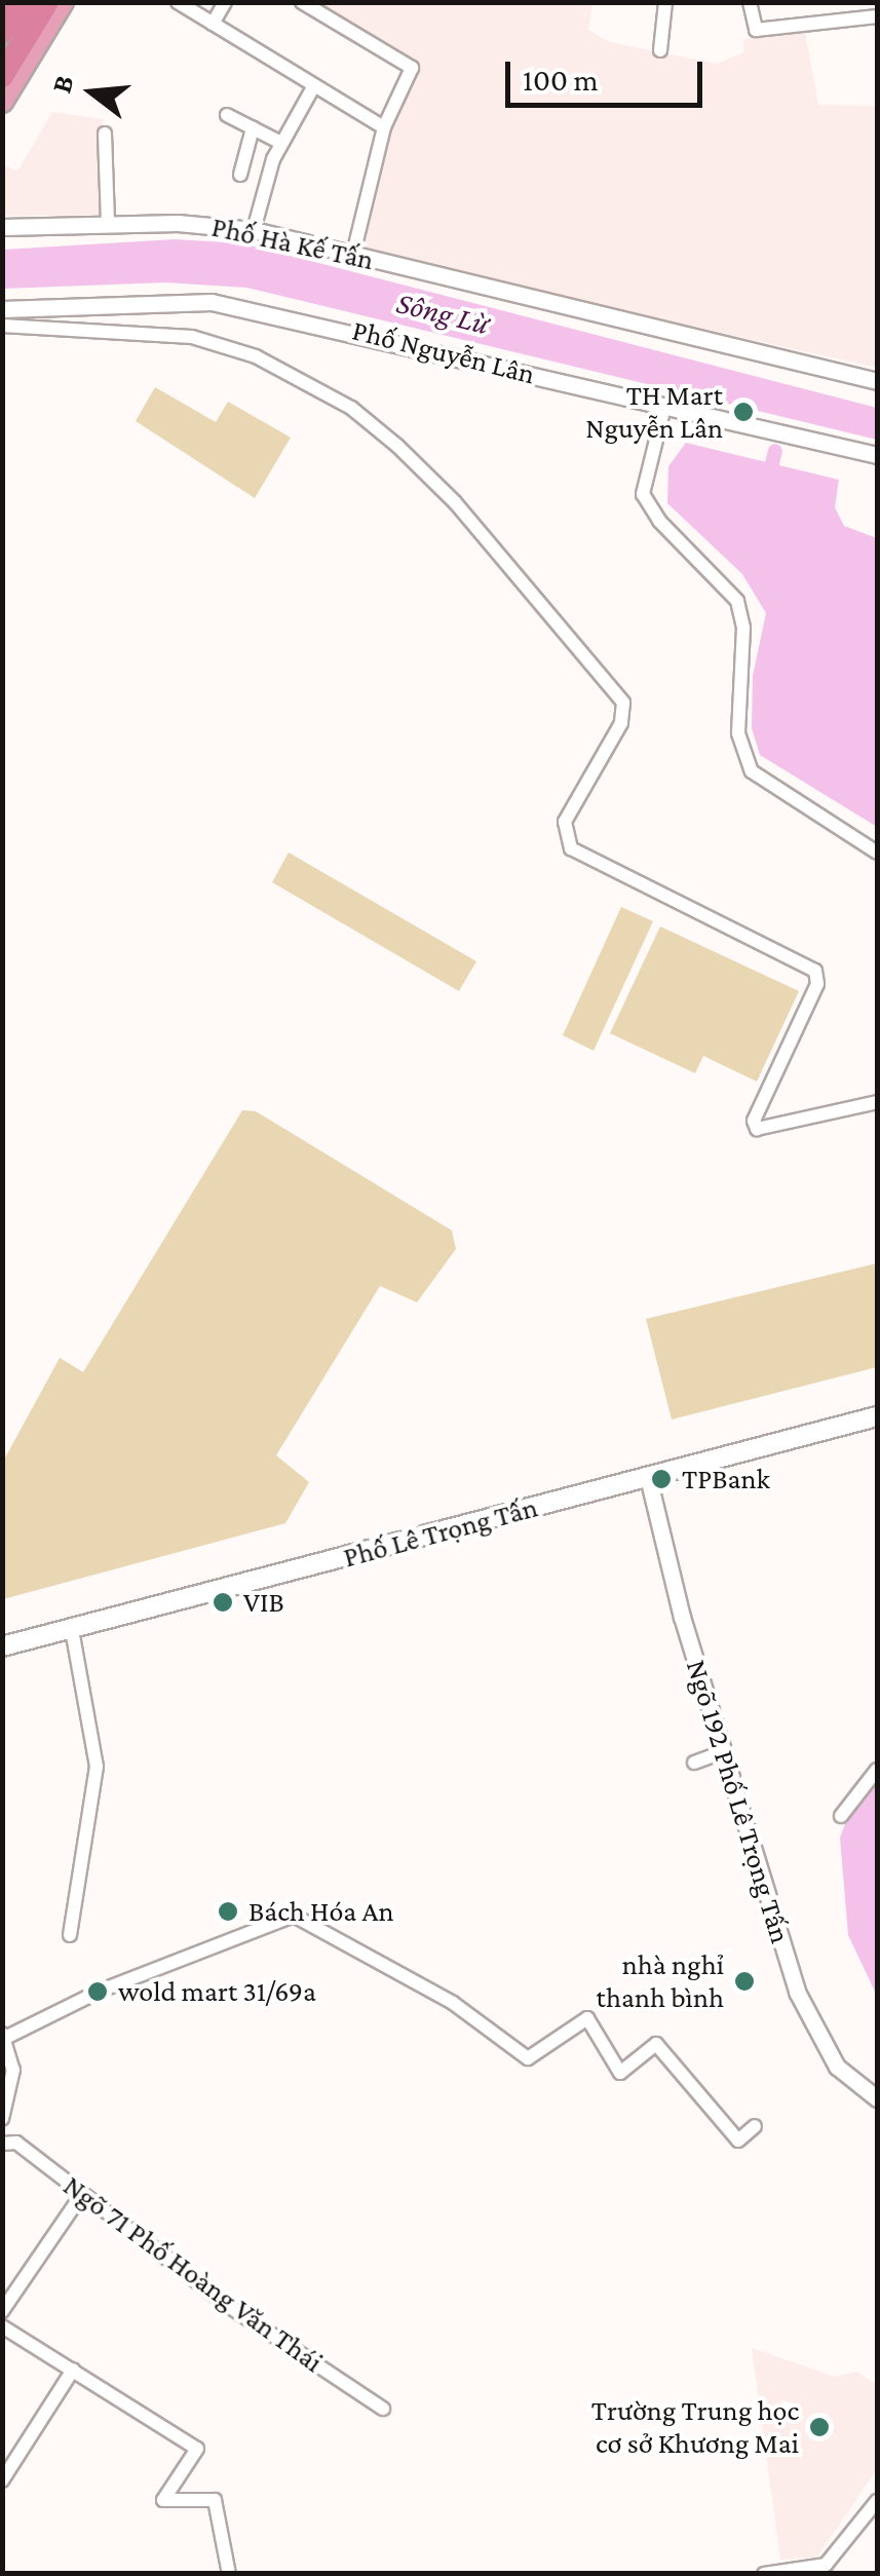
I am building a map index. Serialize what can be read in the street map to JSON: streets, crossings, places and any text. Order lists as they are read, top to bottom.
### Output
{
  "streets": {
    "main road": ["Phố Lê Trọng Tấn"],
    "street": [
      "Phố Hà Kế Tấn",
      "Phố Nguyễn Lân",
      "Ngõ 192 Phố Lê Trọng Tấn",
      "Ngõ 71 Phố Hoàng Văn Thái"
    ]
  },
  "crossings": [
    ["Phố Lê Trọng Tấn", "Ngõ 192 Phố Lê Trọng Tấn"]
  ],
  "water": ["Sông Lừ"],
  "places": [
    "TH Mart Nguyễn Lân",
    "TPBank",
    "VIB",
    "Bách Hóa An",
    "nhà nghỉ thanh bình",
    "wold mart 31/69a",
    "Trường Trung học cơ sở Khương Mai"
  ],
  "scale_bar": "100 m",
  "north": "left"
}
